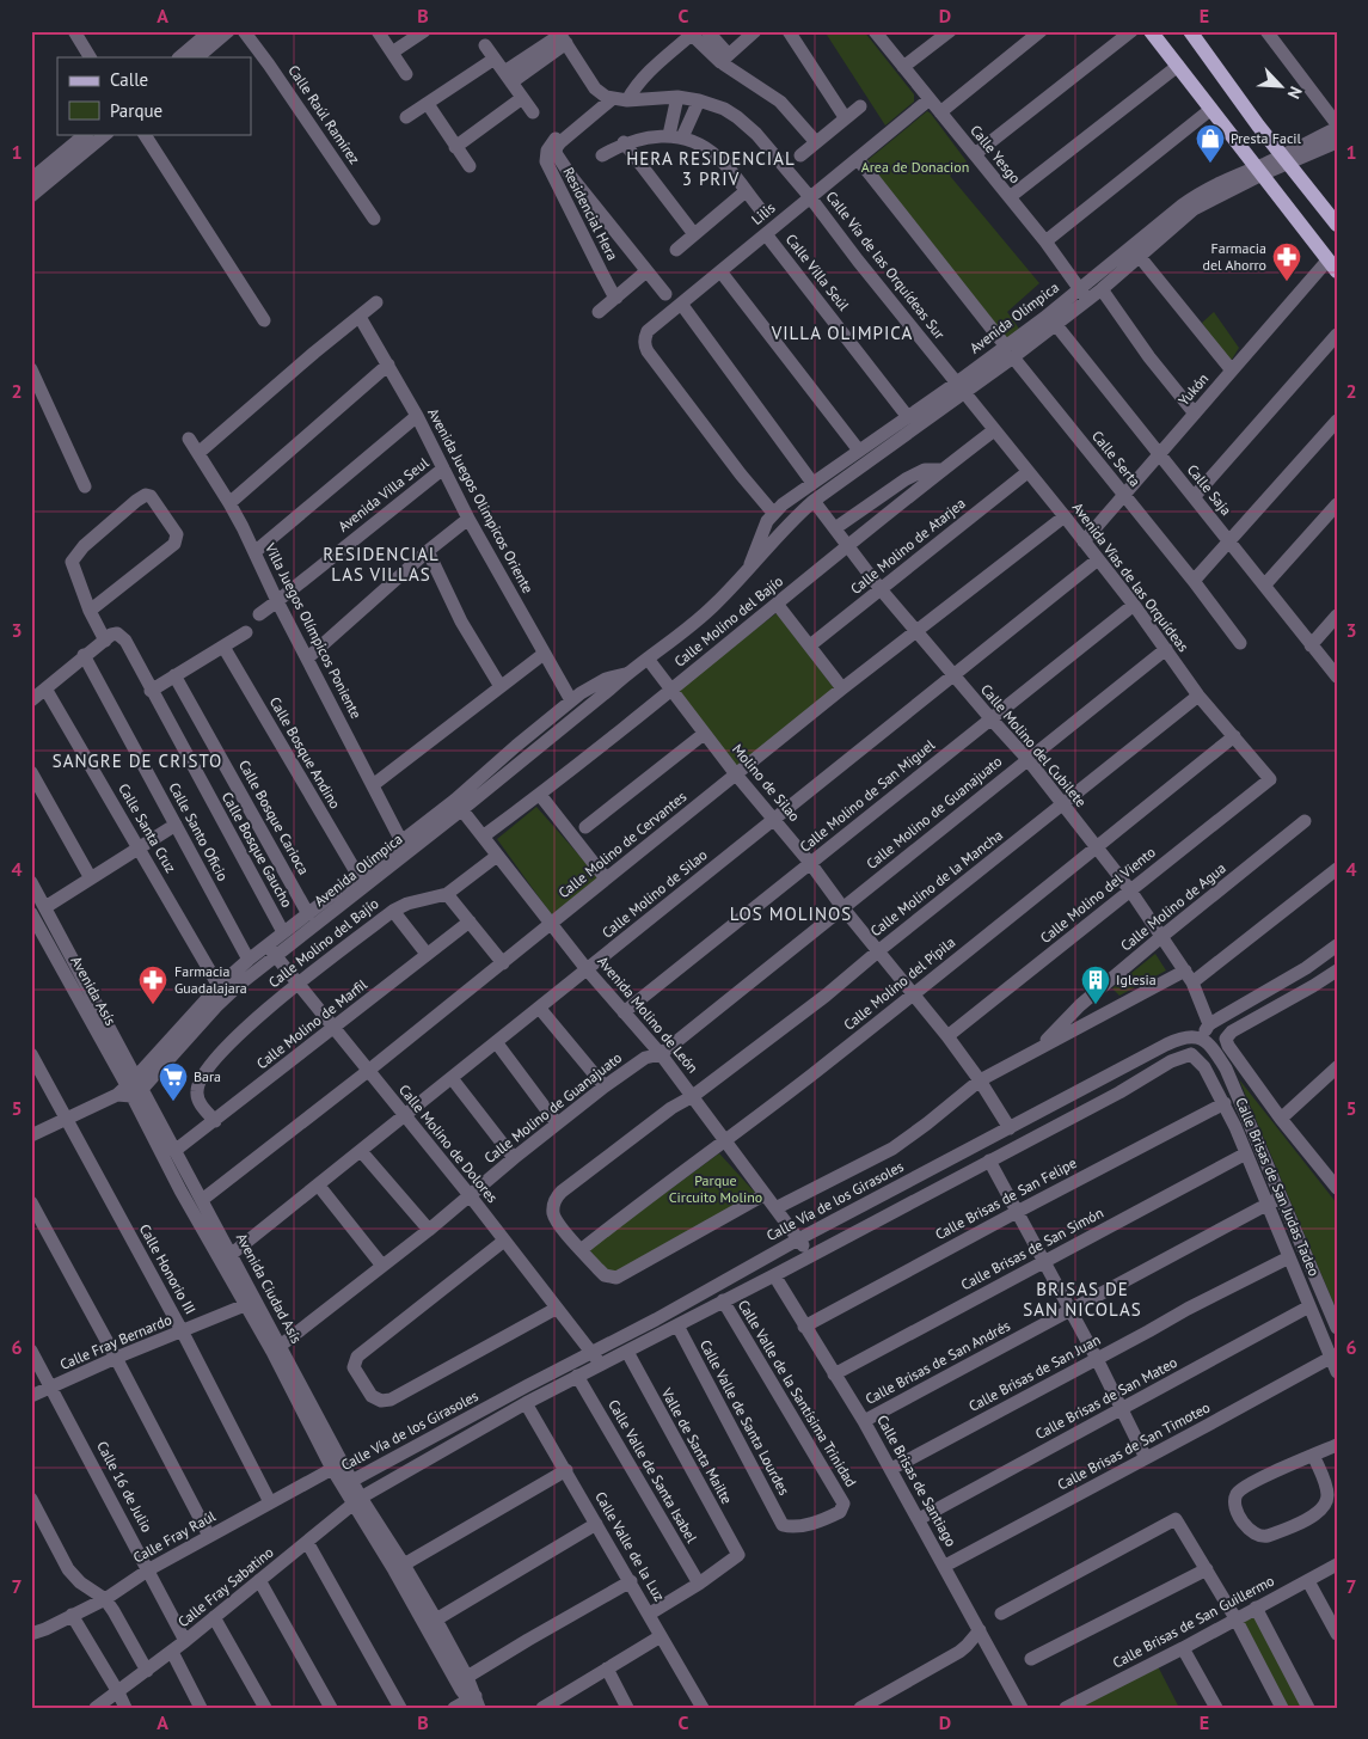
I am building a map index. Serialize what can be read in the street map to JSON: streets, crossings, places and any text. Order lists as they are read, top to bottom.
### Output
{
  "streets": {
    "street": [
      "Calle Raúl Ramírez",
      "Calle Yesgo",
      "Residencial Hera",
      "Lilis",
      "Calle Vía de las Orquídeas Sur",
      "Calle Villa Seúl",
      "Avenida Olímpica",
      "Yukón",
      "Calle Serta",
      "Calle Saja",
      "Avenida Villa Seul",
      "Avenida Juegos Olimpicos Oriente",
      "Calle Molino de Atarjea",
      "Avenida Vías de las Orquídeas",
      "Calle Molino del Bajío",
      "Villa Juegos Olímpicos Poniente",
      "Calle Molino del Cubilete",
      "Calle Bosque Andino",
      "Molino de Silao",
      "Calle Molino de San Miguel",
      "Calle Molino de Guanajuato",
      "Calle Bosque Carioca",
      "Calle Santa Cruz",
      "Calle Santo Oficio",
      "Calle Molino de Cervantes",
      "Calle Bosque Gaucho",
      "Calle Molino de la Mancha",
      "Calle Molino de Silao",
      "Calle Molino del Viento",
      "Calle Molino de Agua",
      "Calle Molino del Pípila",
      "Avenida Asís",
      "Avenida Molino de León",
      "Calle Molino de Marfil",
      "Calle Molino de Dolores",
      "Calle Brisas de San Judas Tadeo",
      "Calle Brisas de San Felipe",
      "Calle Vía de los Girasoles",
      "Calle Brisas de San Simón",
      "Calle Honorio III",
      "Avenida Ciudad Asís",
      "Calle Fray Bernardo",
      "Calle Brisas de San Andrés",
      "Calle Brisas de San Juan",
      "Calle Valle de la Santísima Trinidad",
      "Calle Brisas de San Mateo",
      "Calle Valle de Santa Lourdes",
      "Valle de Santa Mailte",
      "Calle Brisas de San Timoteo",
      "Calle Valle de Santa Isabel",
      "Calle Brisas de Santiago",
      "Calle 16 de Julio",
      "Calle Fray Raúl",
      "Calle Valle de la Luz",
      "Calle Fray Sabatino",
      "Calle Brisas de San Guillermo"
    ]
  },
  "crossings": [
    ["Calle Yesgo", "Lilis"],
    ["Calle Yesgo", "Avenida Olímpica"],
    ["Residencial Hera", "Calle Vía de las Orquídeas Sur"],
    ["Lilis", "Calle Vía de las Orquídeas Sur"],
    ["Lilis", "Calle Villa Seúl"],
    ["Lilis", "Avenida Olímpica"],
    ["Lilis", "Calle Serta"],
    ["Calle Vía de las Orquídeas Sur", "Avenida Olímpica"],
    ["Calle Vía de las Orquídeas Sur", "Avenida Vías de las Orquídeas"],
    ["Calle Villa Seúl", "Avenida Olímpica"],
    ["Avenida Olímpica", "Calle Serta"],
    ["Avenida Olímpica", "Calle Saja"],
    ["Avenida Olímpica", "Avenida Juegos Olimpicos Oriente"],
    ["Avenida Olímpica", "Avenida Vías de las Orquídeas"],
    ["Avenida Olímpica", "Villa Juegos Olímpicos Poniente"],
    ["Avenida Olímpica", "Calle Molino del Cubilete"],
    ["Avenida Olímpica", "Calle Bosque Andino"],
    ["Avenida Olímpica", "Molino de Silao"],
    ["Avenida Olímpica", "Calle Bosque Carioca"],
    ["Avenida Olímpica", "Calle Santa Cruz"],
    ["Avenida Olímpica", "Calle Santo Oficio"],
    ["Avenida Olímpica", "Calle Bosque Gaucho"],
    ["Avenida Olímpica", "Avenida Asís"],
    ["Avenida Olímpica", "Avenida Molino de León"],
    ["Avenida Olímpica", "Calle Molino de Dolores"],
    ["Avenida Olímpica", "Calle Honorio III"],
    ["Avenida Olímpica", "Avenida Ciudad Asís"],
    ["Yukón", "Calle Serta"],
    ["Yukón", "Calle Saja"],
    ["Yukón", "Avenida Vías de las Orquídeas"],
    ["Avenida Villa Seul", "Avenida Juegos Olimpicos Oriente"],
    ["Avenida Villa Seul", "Villa Juegos Olímpicos Poniente"],
    ["Calle Molino de Atarjea", "Avenida Vías de las Orquídeas"],
    ["Calle Molino de Atarjea", "Calle Molino del Cubilete"],
    ["Avenida Vías de las Orquídeas", "Calle Molino del Bajío"],
    ["Avenida Vías de las Orquídeas", "Calle Molino de San Miguel"],
    ["Avenida Vías de las Orquídeas", "Calle Molino de Guanajuato"],
    ["Avenida Vías de las Orquídeas", "Calle Molino de Cervantes"],
    ["Avenida Vías de las Orquídeas", "Calle Molino de la Mancha"],
    ["Avenida Vías de las Orquídeas", "Calle Molino de Silao"],
    ["Avenida Vías de las Orquídeas", "Calle Molino del Viento"],
    ["Avenida Vías de las Orquídeas", "Calle Molino del Pípila"],
    ["Calle Molino del Bajío", "Calle Molino del Cubilete"],
    ["Calle Molino del Bajío", "Molino de Silao"],
    ["Calle Molino del Bajío", "Avenida Molino de León"],
    ["Calle Molino del Bajío", "Calle Molino de Marfil"],
    ["Calle Molino del Bajío", "Calle Molino de Dolores"],
    ["Calle Molino del Cubilete", "Calle Molino de San Miguel"],
    ["Calle Molino del Cubilete", "Calle Molino de Guanajuato"],
    ["Calle Molino del Cubilete", "Calle Molino de Cervantes"],
    ["Calle Molino del Cubilete", "Calle Molino de la Mancha"],
    ["Calle Molino del Cubilete", "Calle Molino de Silao"],
    ["Calle Molino del Cubilete", "Calle Molino del Viento"],
    ["Calle Molino del Cubilete", "Calle Molino de Agua"],
    ["Calle Molino del Cubilete", "Calle Molino del Pípila"],
    ["Molino de Silao", "Calle Molino de San Miguel"],
    ["Molino de Silao", "Calle Molino de Guanajuato"],
    ["Molino de Silao", "Calle Molino de Cervantes"],
    ["Molino de Silao", "Calle Molino de la Mancha"],
    ["Molino de Silao", "Calle Molino de Silao"],
    ["Molino de Silao", "Calle Molino del Viento"],
    ["Molino de Silao", "Calle Molino de Agua"],
    ["Molino de Silao", "Calle Molino del Pípila"],
    ["Molino de Silao", "Calle Vía de los Girasoles"],
    ["Calle Molino de San Miguel", "Avenida Molino de León"],
    ["Calle Molino de Guanajuato", "Avenida Molino de León"],
    ["Calle Molino de Guanajuato", "Calle Molino de Dolores"],
    ["Calle Molino de Guanajuato", "Avenida Ciudad Asís"],
    ["Calle Molino de Cervantes", "Avenida Molino de León"],
    ["Calle Molino de Cervantes", "Calle Molino de Dolores"],
    ["Calle Molino de Cervantes", "Avenida Ciudad Asís"],
    ["Calle Molino de la Mancha", "Calle Molino del Pípila"],
    ["Calle Molino de la Mancha", "Avenida Molino de León"],
    ["Calle Molino de Silao", "Avenida Molino de León"],
    ["Calle Molino de Silao", "Calle Molino de Dolores"],
    ["Calle Molino de Silao", "Avenida Ciudad Asís"],
    ["Calle Molino de Agua", "Avenida Molino de León"],
    ["Calle Molino del Pípila", "Avenida Molino de León"],
    ["Avenida Asís", "Avenida Ciudad Asís"],
    ["Avenida Molino de León", "Calle Vía de los Girasoles"],
    ["Calle Molino de Marfil", "Calle Molino de Dolores"],
    ["Calle Molino de Marfil", "Avenida Ciudad Asís"],
    ["Calle Molino de Dolores", "Calle Vía de los Girasoles"],
    ["Calle Brisas de San Judas Tadeo", "Calle Brisas de San Felipe"],
    ["Calle Brisas de San Judas Tadeo", "Calle Vía de los Girasoles"],
    ["Calle Brisas de San Judas Tadeo", "Calle Brisas de San Simón"],
    ["Calle Brisas de San Judas Tadeo", "Calle Brisas de San Andrés"],
    ["Calle Brisas de San Judas Tadeo", "Calle Brisas de San Juan"],
    ["Calle Brisas de San Judas Tadeo", "Calle Brisas de San Mateo"],
    ["Calle Brisas de San Judas Tadeo", "Calle Brisas de San Timoteo"],
    ["Calle Brisas de San Felipe", "Calle Brisas de Santiago"],
    ["Calle Vía de los Girasoles", "Avenida Ciudad Asís"],
    ["Calle Brisas de San Simón", "Calle Brisas de Santiago"],
    ["Calle Honorio III", "Calle Fray Bernardo"],
    ["Calle Honorio III", "Calle Fray Raúl"],
    ["Avenida Ciudad Asís", "Calle Fray Bernardo"],
    ["Avenida Ciudad Asís", "Calle Fray Raúl"],
    ["Avenida Ciudad Asís", "Calle Fray Sabatino"],
    ["Calle Fray Bernardo", "Calle 16 de Julio"],
    ["Calle Brisas de San Andrés", "Calle Brisas de Santiago"],
    ["Calle Brisas de San Juan", "Calle Brisas de Santiago"],
    ["Calle Valle de la Santísima Trinidad", "Calle Valle de Santa Lourdes"],
    ["Calle Brisas de San Mateo", "Calle Brisas de Santiago"],
    ["Valle de Santa Mailte", "Calle Valle de Santa Isabel"],
    ["Calle Brisas de San Timoteo", "Calle Brisas de Santiago"],
    ["Calle 16 de Julio", "Calle Fray Raúl"],
    ["Calle 16 de Julio", "Calle Fray Sabatino"]
  ],
  "districts": [
    "HERA RESIDENCIAL 3 PRIV",
    "VILLA OLIMPICA",
    "RESIDENCIAL LAS VILLAS",
    "SANGRE DE CRISTO",
    "LOS MOLINOS",
    "BRISAS DE SAN NICOLAS"
  ],
  "parks": ["Area de Donacion", "Parque Circuito Molino"],
  "places": {
    "shop": ["Presta Facil"],
    "pharmacy": ["Farmacia del Ahorro", "Farmacia Guadalajara"],
    "building": ["Iglesia"],
    "supermarket": ["Bara"]
  },
  "legend": ["Calle", "Parque"],
  "north": "bottom right",
  "grid": {
    "columns": [
      "A",
      "B",
      "C",
      "D",
      "E"
    ],
    "rows": [
      "1",
      "2",
      "3",
      "4",
      "5",
      "6",
      "7"
    ]
  }
}
